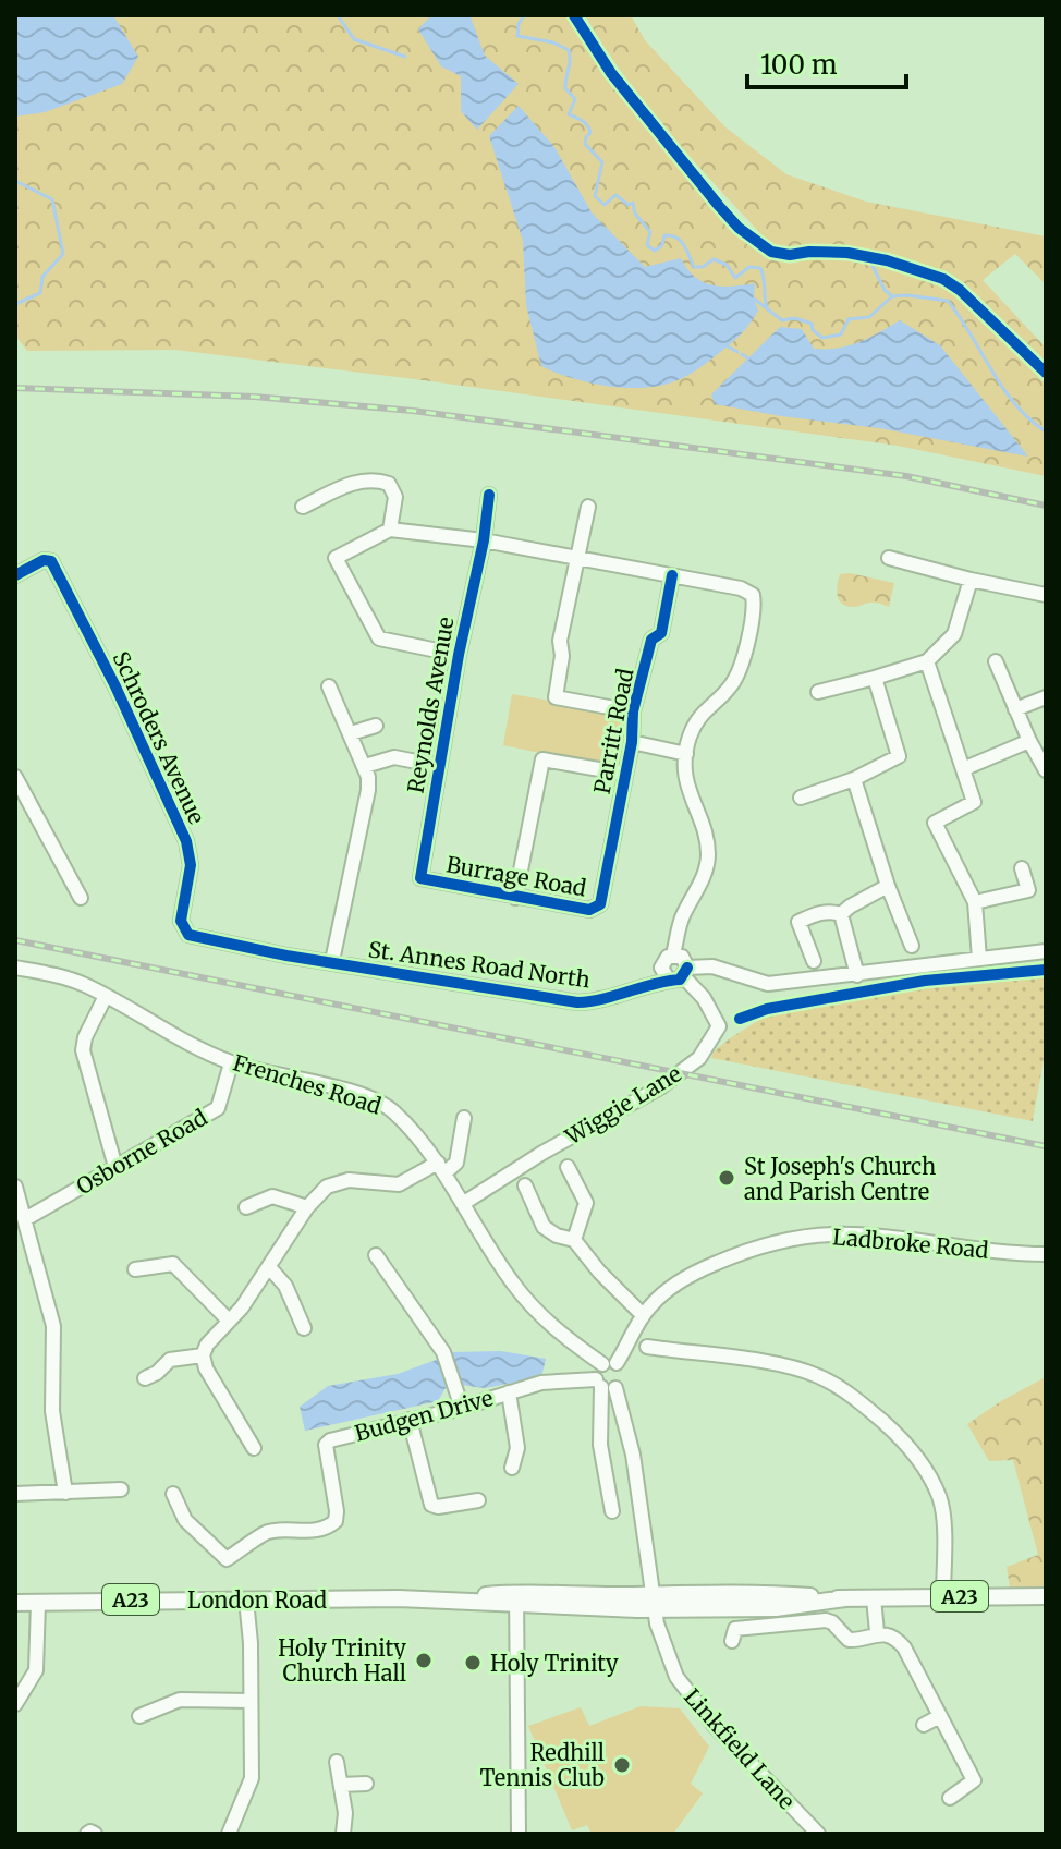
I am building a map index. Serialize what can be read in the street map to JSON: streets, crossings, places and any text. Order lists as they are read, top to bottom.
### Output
{
  "streets": {
    "main road": ["A23", "London Road"],
    "street": [
      "Reynolds Avenue",
      "Parritt Road",
      "Schroders Avenue",
      "Burrage Road",
      "St. Annes Road North",
      "Frenches Road",
      "Wiggie Lane",
      "Osborne Road",
      "Ladbroke Road",
      "Budgen Drive",
      "Linkfield Lane"
    ]
  },
  "crossings": [
    ["Reynolds Avenue", "Burrage Road"],
    ["Parritt Road", "Burrage Road"],
    ["Schroders Avenue", "St. Annes Road North"],
    ["St. Annes Road North", "Wiggie Lane"],
    ["Frenches Road", "Wiggie Lane"],
    ["Frenches Road", "Osborne Road"],
    ["Frenches Road", "Ladbroke Road"],
    ["Ladbroke Road", "Budgen Drive"],
    ["London Road", "Linkfield Lane"]
  ],
  "places": [
    "St Joseph's Church and Parish Centre",
    "Holy Trinity Church Hall",
    "Holy Trinity",
    "Redhill Tennis Club"
  ],
  "scale_bar": "100 m"
}
